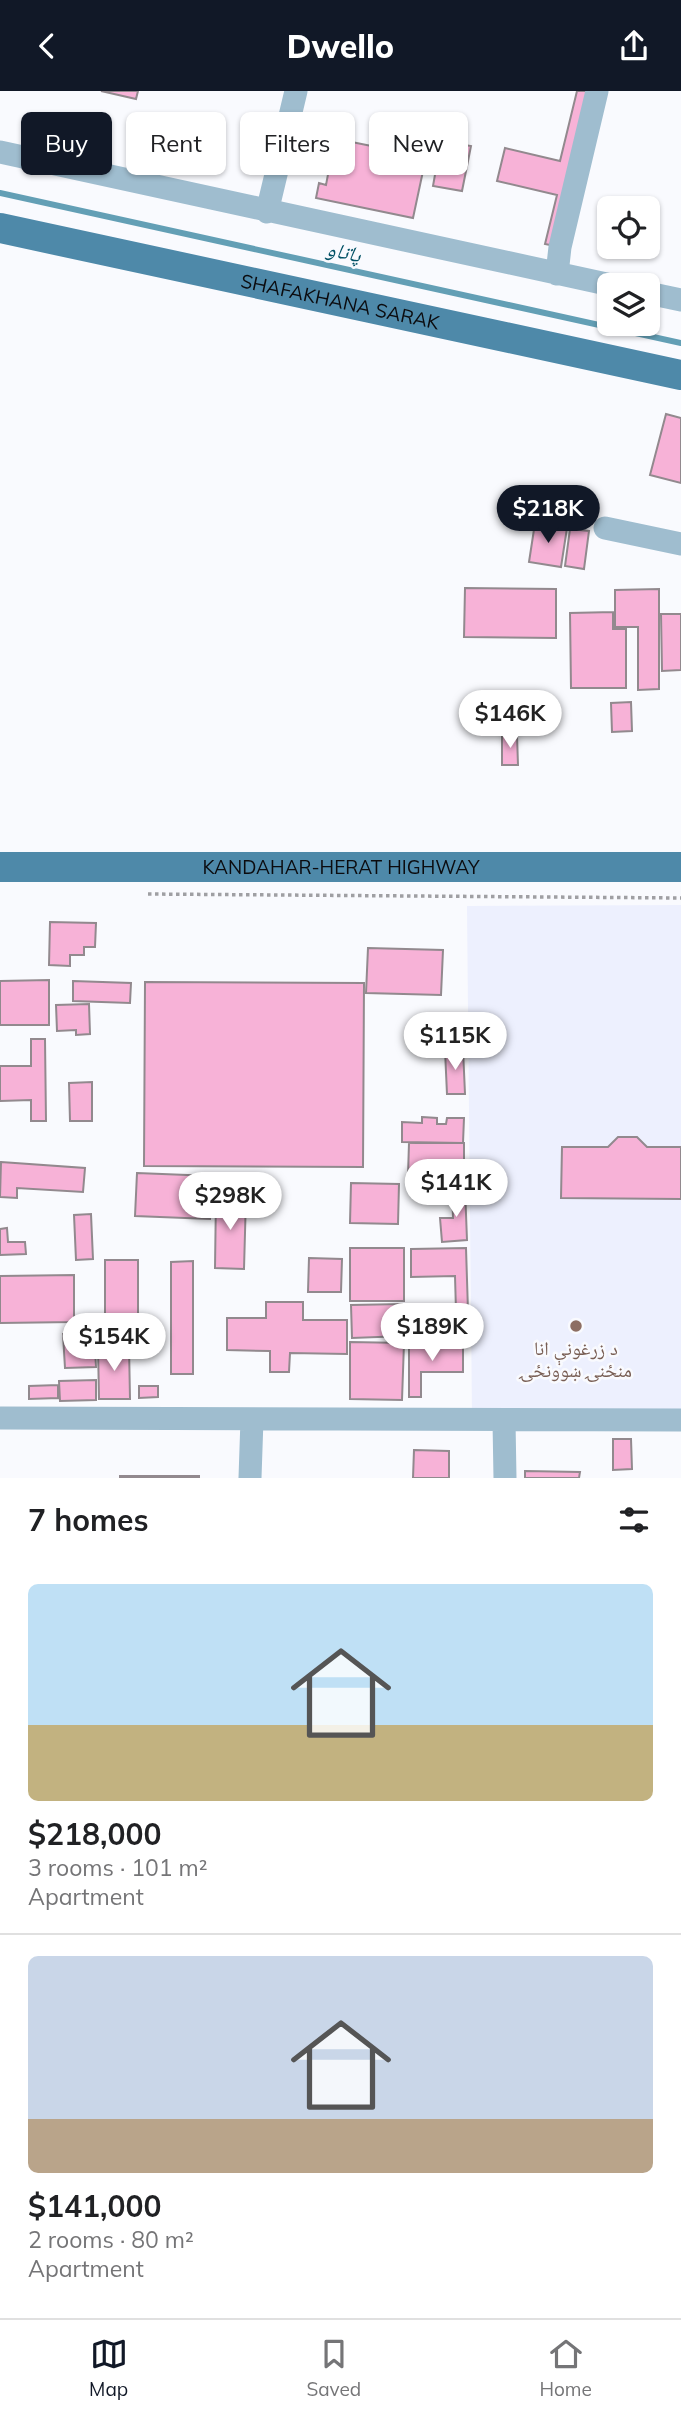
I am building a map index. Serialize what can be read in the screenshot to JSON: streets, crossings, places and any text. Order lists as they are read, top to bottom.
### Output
{
  "streets": {
    "main road": ["SHAFAKHANA SARAK", "KANDAHAR-HERAT HIGHWAY"]
  },
  "water": ["پاتاو"],
  "places": ["د زرغونې انا منځنۍ ښوونځۍ"],
  "page": {
    "header": "Dwello",
    "chip": [
      "Buy",
      "Rent",
      "Filters",
      "New"
    ],
    "price": [
      "$218K",
      "$146K",
      "$115K",
      "$141K",
      "$298K",
      "$189K",
      "$154K"
    ],
    "heading": "7 homes",
    "list": [
      {
        "name": "$218,000",
        "note": "3 rooms · 101 m² · Apartment"
      },
      {
        "name": "$141,000",
        "note": "2 rooms · 80 m² · Apartment"
      }
    ],
    "tabs": ["Map", "Saved", "Home"]
  }
}
